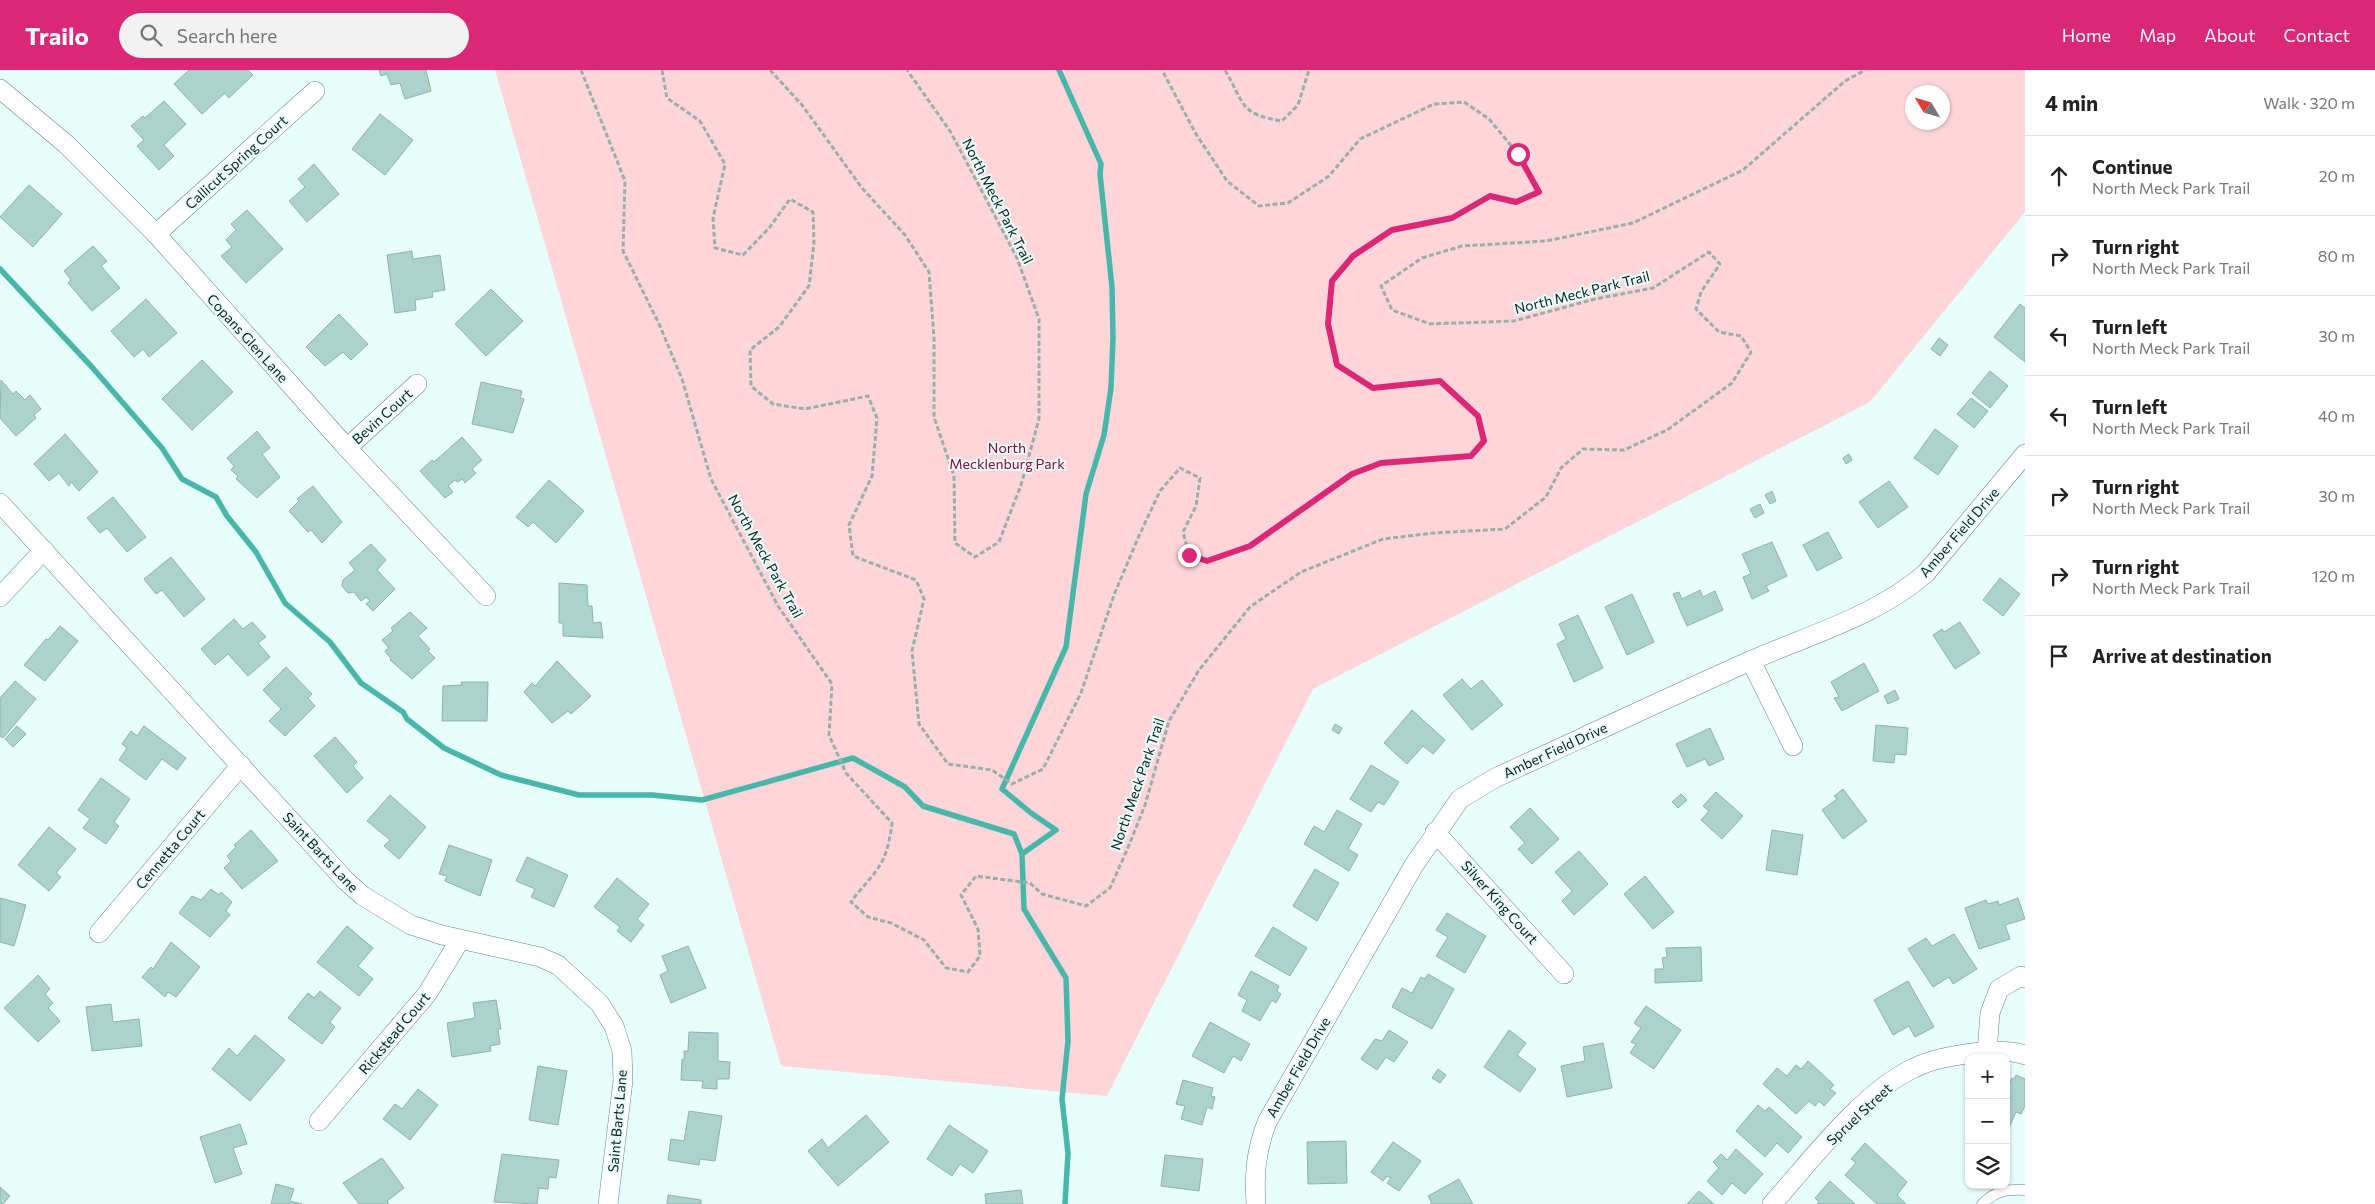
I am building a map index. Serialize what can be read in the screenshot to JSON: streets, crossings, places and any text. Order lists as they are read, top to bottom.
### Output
{
  "streets": {
    "street": [
      "Callicut Spring Court",
      "Copans Glen Lane",
      "Bevin Court",
      "Amber Field Drive",
      "Cennetta Court",
      "Saint Barts Lane",
      "Silver King Court",
      "Rickstead Court",
      "Spruel Street"
    ],
    "path": ["North Meck Park Trail"]
  },
  "crossings": [
    ["Callicut Spring Court", "Copans Glen Lane"],
    ["Copans Glen Lane", "Bevin Court"],
    ["Amber Field Drive", "Silver King Court"],
    ["Cennetta Court", "Saint Barts Lane"],
    ["Saint Barts Lane", "Rickstead Court"]
  ],
  "parks": ["North Mecklenburg Park"],
  "north": "top left",
  "page": {
    "header": "Trailo",
    "search": "Search here",
    "nav": [
      "Home",
      "Map",
      "About",
      "Contact"
    ],
    "heading": ["4 min", "Walk · 320 m"],
    "list": [
      ["Continue", "North Meck Park Trail", "20 m"],
      ["Turn right", "North Meck Park Trail", "80 m"],
      ["Turn left", "North Meck Park Trail", "30 m"],
      ["Turn left", "North Meck Park Trail", "40 m"],
      ["Turn right", "North Meck Park Trail", "30 m"],
      ["Turn right", "North Meck Park Trail", "120 m"],
      "Arrive at destination"
    ],
    "map_buttons": ["+", "−"]
  }
}
